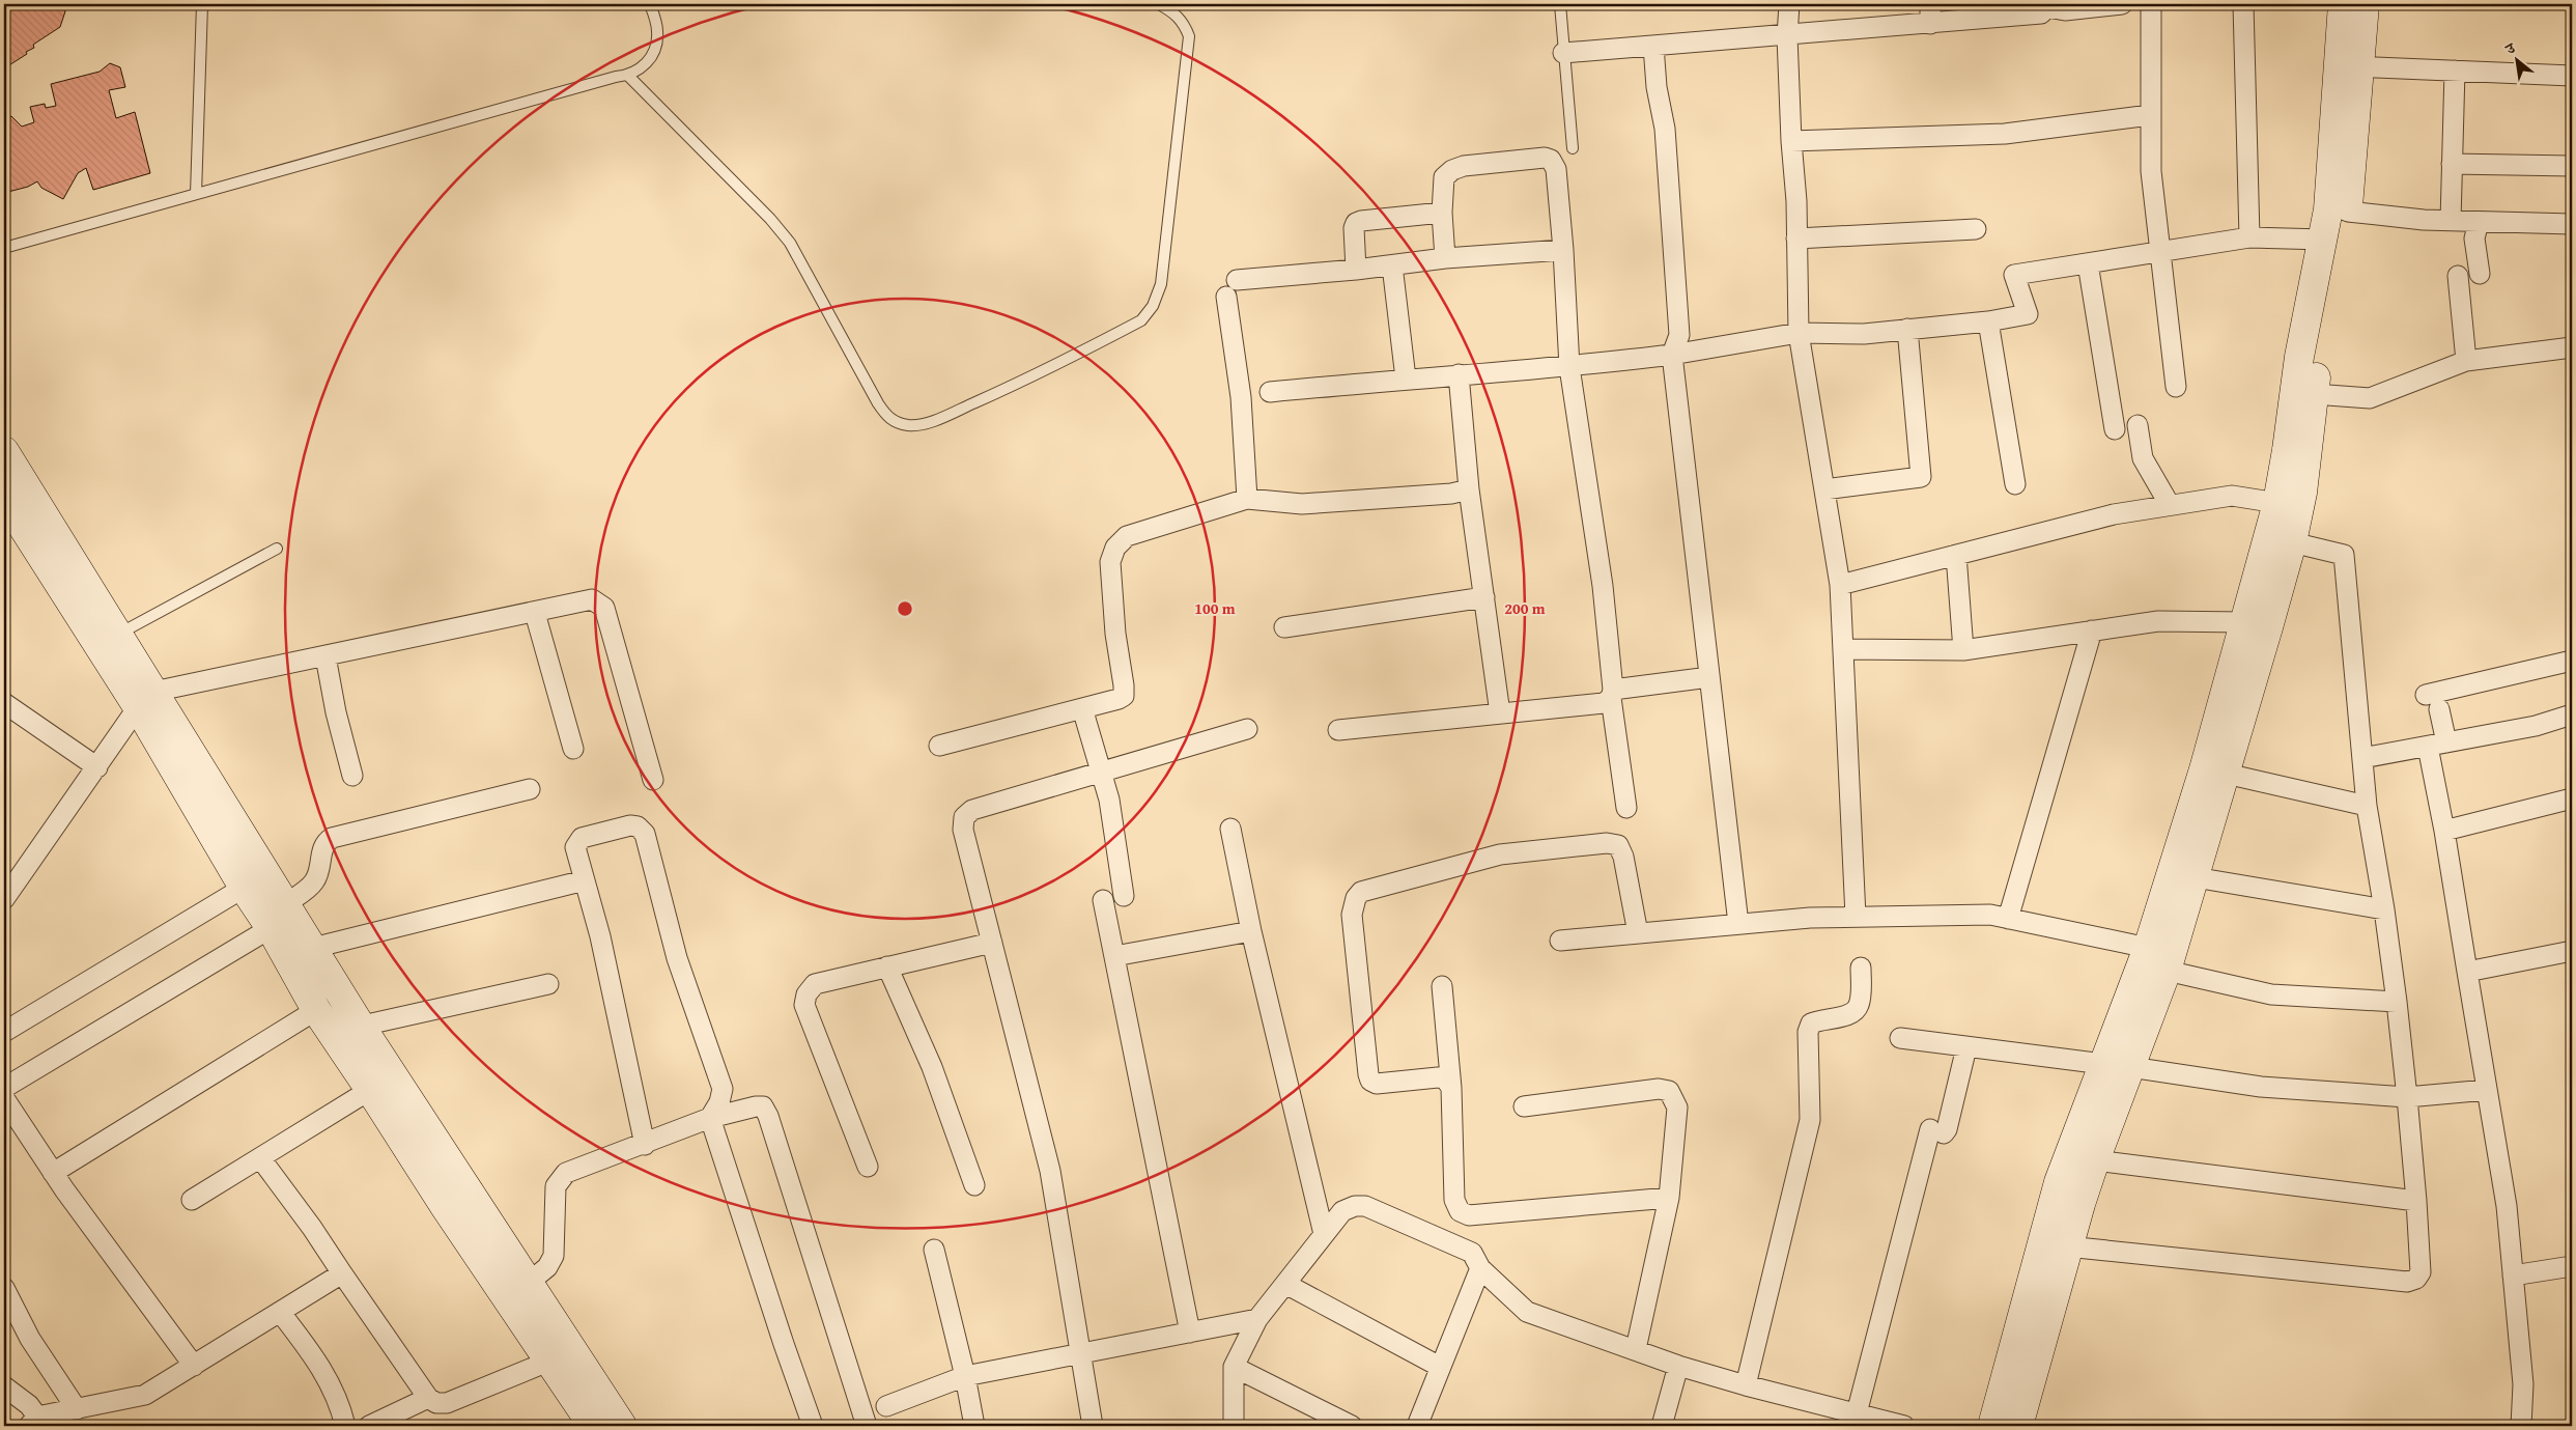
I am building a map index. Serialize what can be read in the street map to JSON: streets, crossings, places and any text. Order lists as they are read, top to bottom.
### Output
{
  "north": "top left",
  "rings": ["100 m", "200 m"]
}
